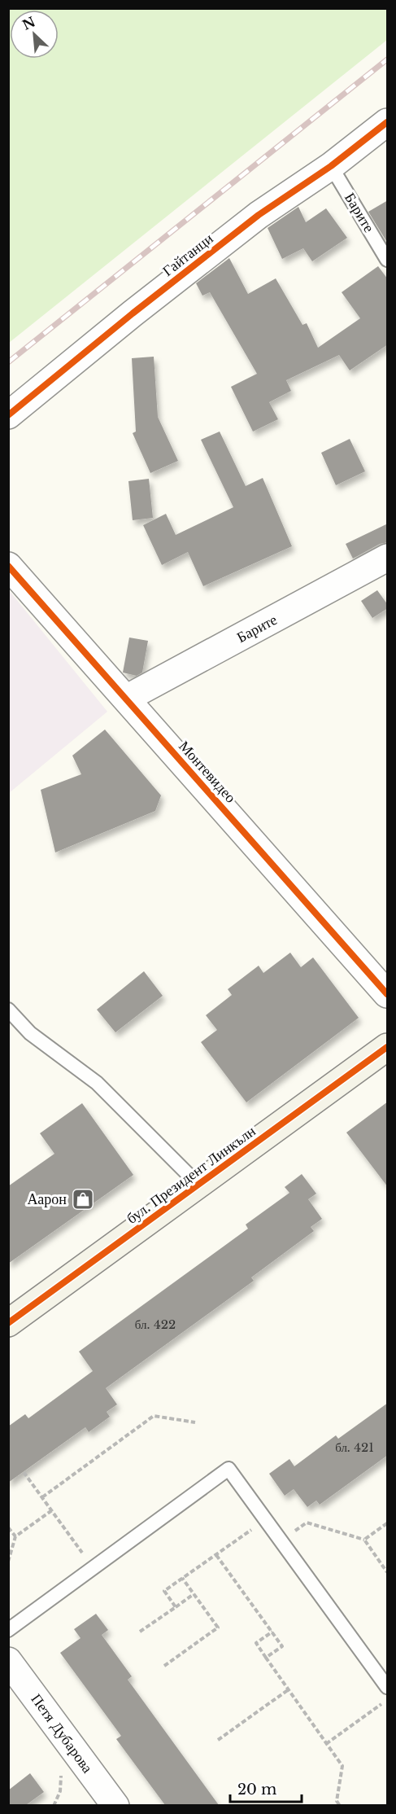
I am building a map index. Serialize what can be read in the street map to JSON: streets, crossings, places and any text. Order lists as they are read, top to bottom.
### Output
{
  "streets": {
    "street": [
      "Барите",
      "Гайтанци",
      "Монтевидео",
      "бул. Президент Линкълн",
      "Петя Дубарова"
    ]
  },
  "crossings": [
    ["Барите", "Гайтанци"],
    ["Барите", "Монтевидео"]
  ],
  "places": {
    "shop": ["Аарон"]
  },
  "house_numbers": ["бл. 422", "бл. 421"],
  "scale_bar": "20 m",
  "north": "top left"
}
